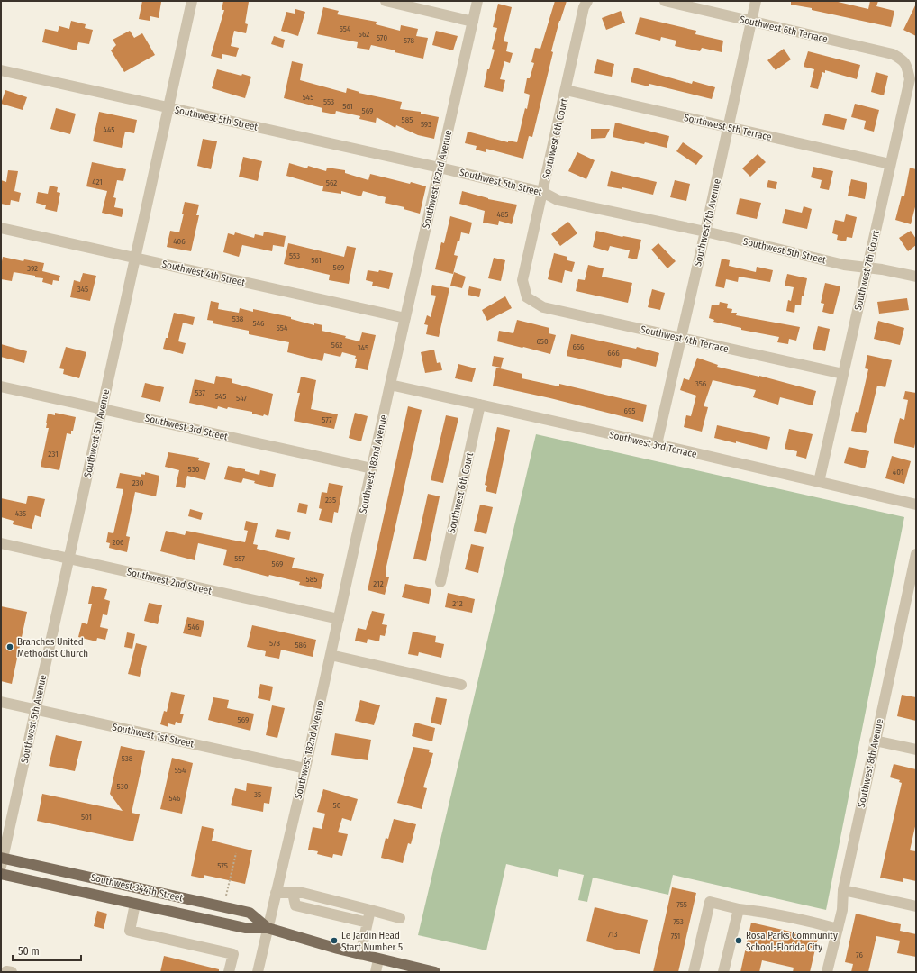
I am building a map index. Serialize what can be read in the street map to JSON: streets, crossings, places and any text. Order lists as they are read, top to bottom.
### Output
{
  "streets": {
    "main road": ["Southwest 344th Street"],
    "street": [
      "Southwest 6th Terrace",
      "Southwest 5th Street",
      "Southwest 5th Terrace",
      "Southwest 6th Court",
      "Southwest 182nd Avenue",
      "Southwest 7th Avenue",
      "Southwest 7th Court",
      "Southwest 4th Street",
      "Southwest 4th Terrace",
      "Southwest 3rd Street",
      "Southwest 5th Avenue",
      "Southwest 3rd Terrace",
      "Southwest 2nd Street",
      "Southwest 1st Street",
      "Southwest 8th Avenue"
    ]
  },
  "crossings": [
    ["Southwest 6th Terrace", "Southwest 7th Avenue"],
    ["Southwest 6th Terrace", "Southwest 7th Court"],
    ["Southwest 5th Street", "Southwest 6th Court"],
    ["Southwest 5th Street", "Southwest 182nd Avenue"],
    ["Southwest 5th Street", "Southwest 7th Avenue"],
    ["Southwest 5th Street", "Southwest 7th Court"],
    ["Southwest 5th Street", "Southwest 5th Avenue"],
    ["Southwest 5th Terrace", "Southwest 6th Court"],
    ["Southwest 5th Terrace", "Southwest 7th Avenue"],
    ["Southwest 5th Terrace", "Southwest 7th Court"],
    ["Southwest 6th Court", "Southwest 4th Terrace"],
    ["Southwest 6th Court", "Southwest 3rd Terrace"],
    ["Southwest 182nd Avenue", "Southwest 4th Street"],
    ["Southwest 182nd Avenue", "Southwest 3rd Street"],
    ["Southwest 182nd Avenue", "Southwest 3rd Terrace"],
    ["Southwest 182nd Avenue", "Southwest 2nd Street"],
    ["Southwest 182nd Avenue", "Southwest 1st Street"],
    ["Southwest 182nd Avenue", "Southwest 344th Street"],
    ["Southwest 7th Avenue", "Southwest 4th Terrace"],
    ["Southwest 7th Avenue", "Southwest 3rd Terrace"],
    ["Southwest 7th Court", "Southwest 4th Terrace"],
    ["Southwest 7th Court", "Southwest 3rd Terrace"],
    ["Southwest 4th Street", "Southwest 5th Avenue"],
    ["Southwest 3rd Street", "Southwest 5th Avenue"],
    ["Southwest 5th Avenue", "Southwest 2nd Street"],
    ["Southwest 5th Avenue", "Southwest 1st Street"],
    ["Southwest 5th Avenue", "Southwest 344th Street"]
  ],
  "places": ["Branches United Methodist Church", "Le Jardin Head Start Number 5", "Rosa Parks Community School-Florida City"],
  "house_numbers": [
    "554",
    "562",
    "570",
    "578",
    "545",
    "553",
    "561",
    "569",
    "585",
    "593",
    "445",
    "421",
    "562",
    "485",
    "406",
    "553",
    "561",
    "569",
    "392",
    "345",
    "538",
    "546",
    "554",
    "650",
    "562",
    "656",
    "345",
    "666",
    "356",
    "537",
    "545",
    "547",
    "695",
    "577",
    "231",
    "530",
    "401",
    "230",
    "235",
    "435",
    "206",
    "557",
    "569",
    "585",
    "212",
    "212",
    "546",
    "578",
    "586",
    "569",
    "538",
    "554",
    "530",
    "35",
    "546",
    "50",
    "501",
    "575",
    "755",
    "753",
    "713",
    "751",
    "76"
  ],
  "scale_bar": "50 m"
}
